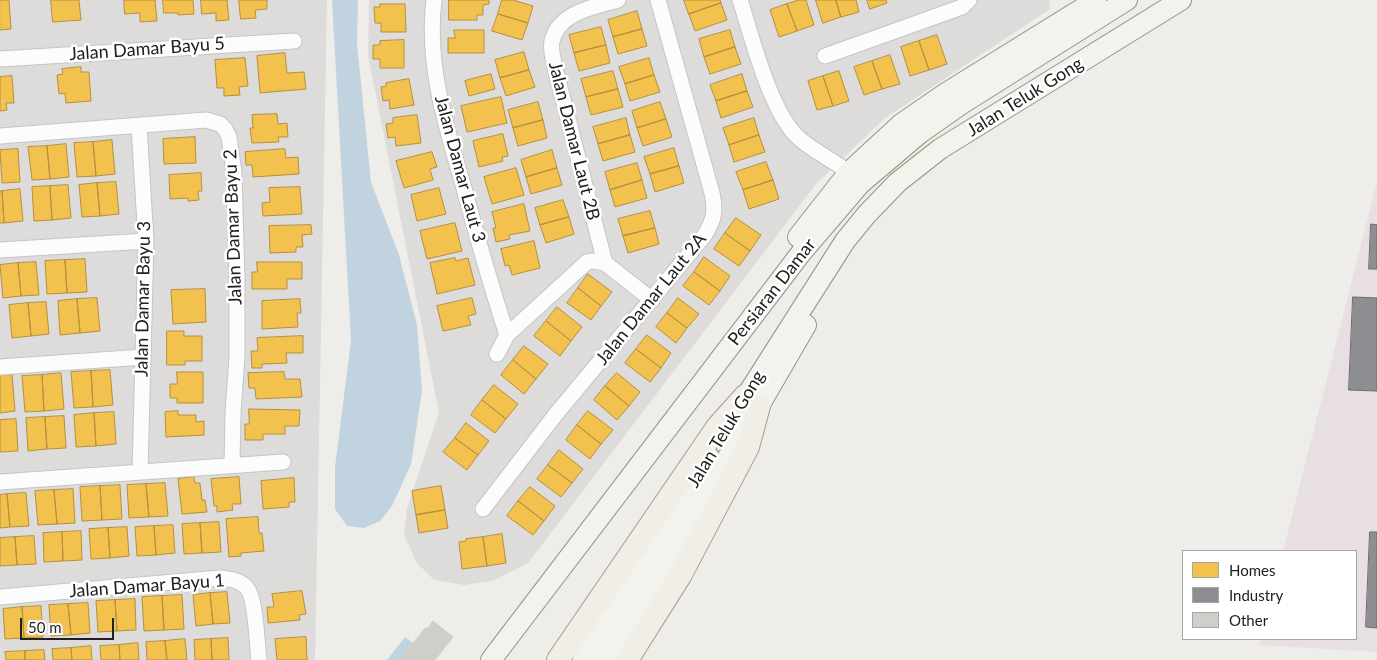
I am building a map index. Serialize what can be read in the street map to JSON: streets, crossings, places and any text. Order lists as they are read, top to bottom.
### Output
{
  "streets": {
    "street": [
      "Jalan Damar Bayu 5",
      "Jalan Teluk Gong",
      "Jalan Damar Laut 2B",
      "Jalan Damar Laut 3",
      "Jalan Damar Bayu 2",
      "Persiaran Damar",
      "Jalan Damar Bayu 3",
      "Jalan Damar Laut 2A",
      "Jalan Damar Bayu 1"
    ]
  },
  "crossings": [
    ["Jalan Damar Bayu 2", "Jalan Damar Bayu 3"]
  ],
  "legend": ["Homes", "Industry", "Other"],
  "scale_bar": "50 m"
}
